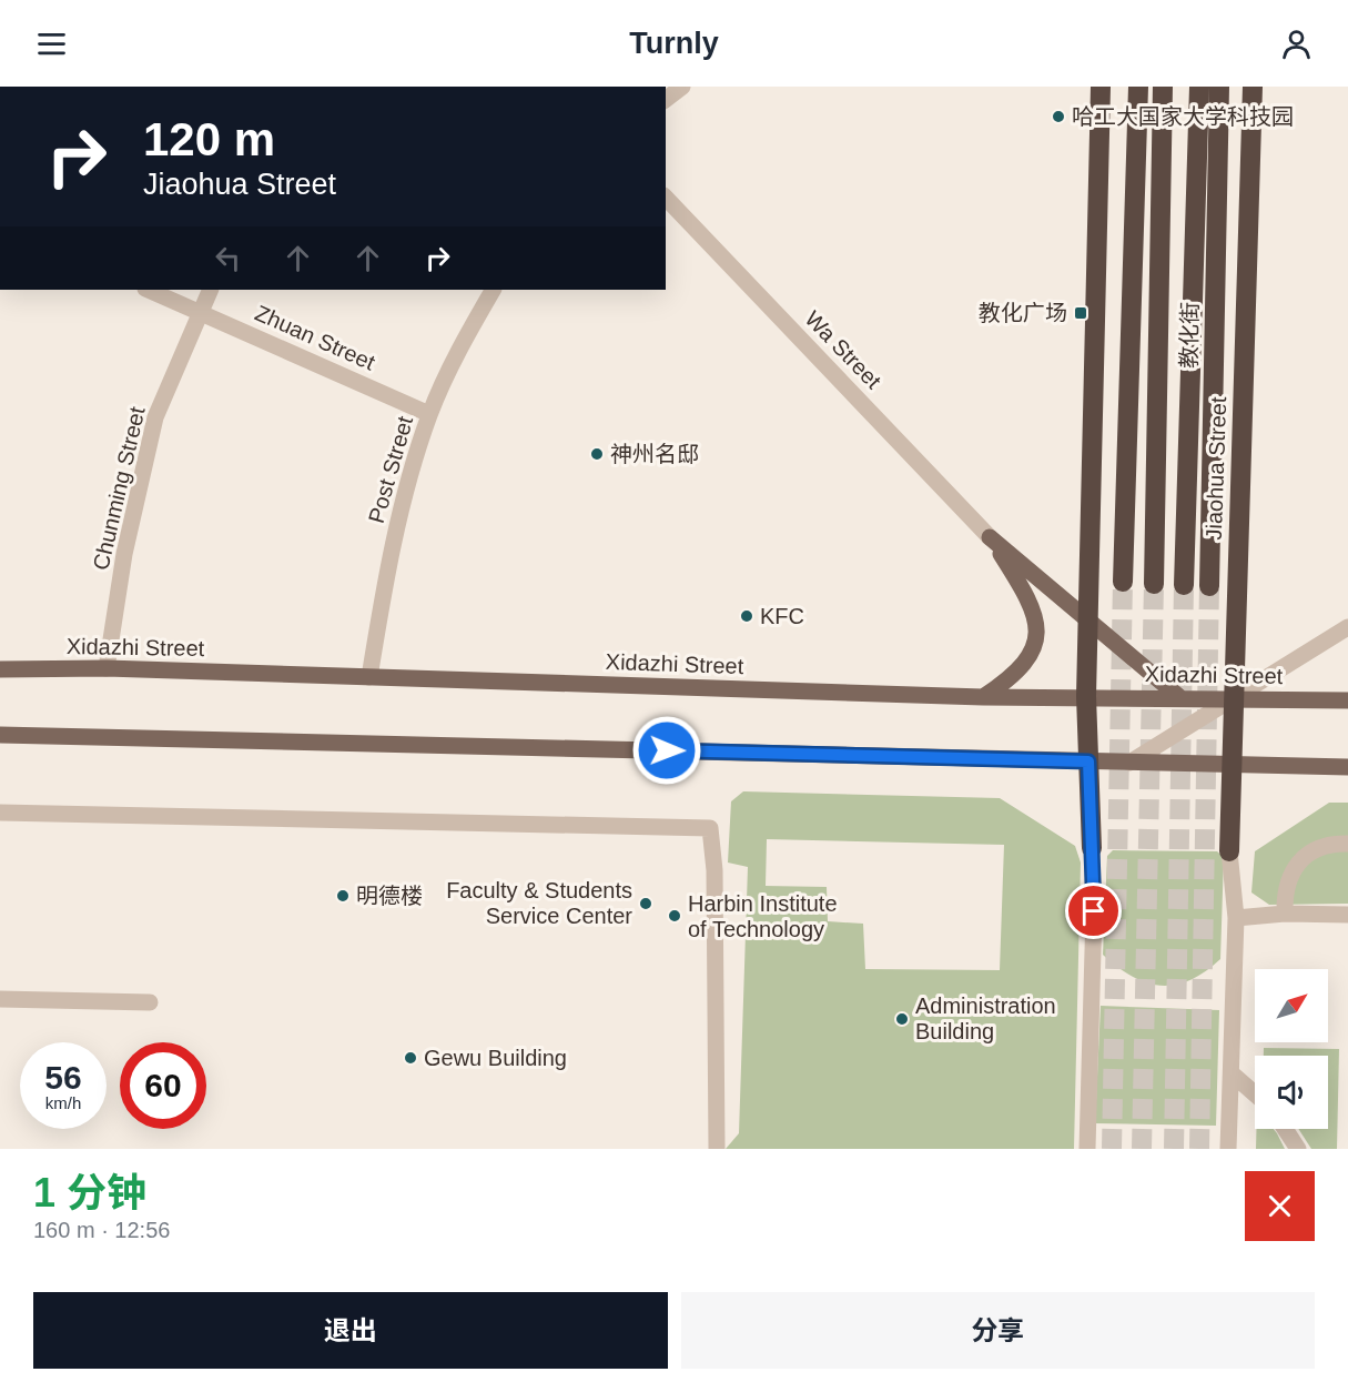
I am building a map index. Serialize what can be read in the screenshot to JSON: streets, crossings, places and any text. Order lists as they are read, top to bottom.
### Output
{
  "streets": {
    "highway": ["教化街", "Jiaohua Street"],
    "main road": ["Xidazhi Street"],
    "street": [
      "Zhuan Street",
      "Wa Street",
      "Post Street",
      "Chunming Street"
    ]
  },
  "crossings": [
    ["Zhuan Street", "Post Street"],
    ["Zhuan Street", "Chunming Street"],
    ["Jiaohua Street", "Xidazhi Street"],
    ["Post Street", "Xidazhi Street"],
    ["Chunming Street", "Xidazhi Street"]
  ],
  "places": {
    "other": [
      "哈工大国家大学科技园",
      "神州名邸",
      "KFC",
      "明德楼",
      "Faculty & Students Service Center",
      "Harbin Institute of Technology",
      "Administration Building",
      "Gewu Building"
    ],
    "transit": ["教化广场"]
  },
  "north": "top right",
  "page": {
    "header": "Turnly",
    "turn": ["120 m", "Jiaohua Street"],
    "speed": "56 km/h",
    "limit": "60",
    "heading": ["1 分钟", "160 m · 12:56"],
    "buttons": ["退出", "分享"]
  }
}
